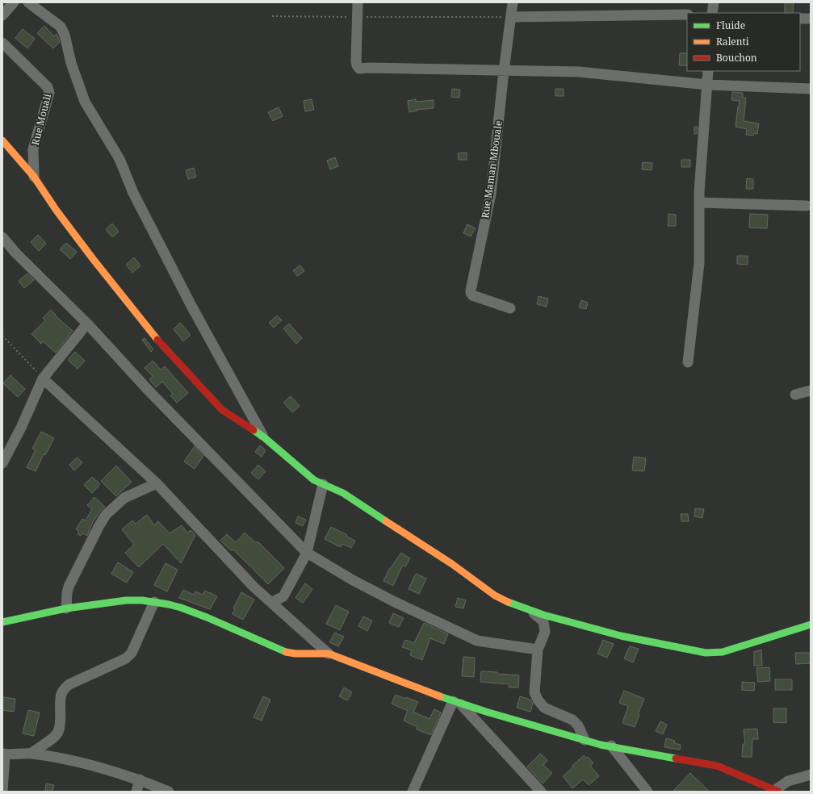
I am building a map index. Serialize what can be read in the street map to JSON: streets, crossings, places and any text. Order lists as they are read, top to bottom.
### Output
{
  "streets": {
    "street": ["Rue Mouali", "Rue Maman Mbouale"]
  },
  "legend": ["Fluide", "Ralenti", "Bouchon"]
}
